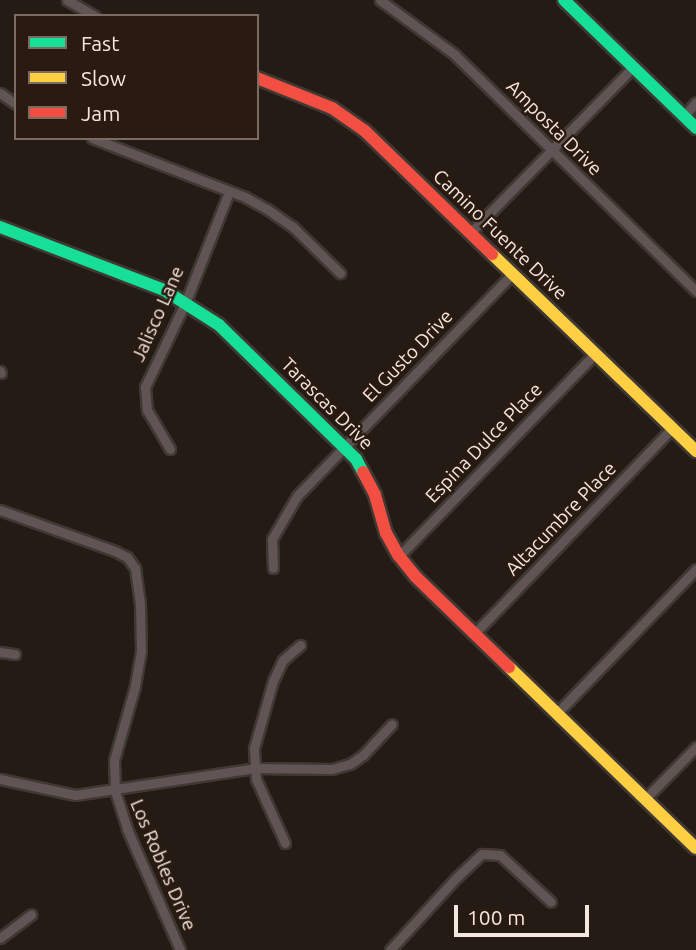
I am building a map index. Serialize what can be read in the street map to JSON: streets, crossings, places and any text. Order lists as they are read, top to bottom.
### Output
{
  "streets": {
    "street": [
      "Amposta Drive",
      "Camino Fuente Drive",
      "Jalisco Lane",
      "El Gusto Drive",
      "Tarascas Drive",
      "Espina Dulce Place",
      "Altacumbre Place",
      "Los Robles Drive"
    ]
  },
  "crossings": [
    ["Camino Fuente Drive", "El Gusto Drive"],
    ["Camino Fuente Drive", "Espina Dulce Place"],
    ["Camino Fuente Drive", "Altacumbre Place"],
    ["Jalisco Lane", "Tarascas Drive"],
    ["El Gusto Drive", "Tarascas Drive"],
    ["Tarascas Drive", "Espina Dulce Place"],
    ["Tarascas Drive", "Altacumbre Place"]
  ],
  "legend": ["Fast", "Slow", "Jam"],
  "scale_bar": "100 m"
}
